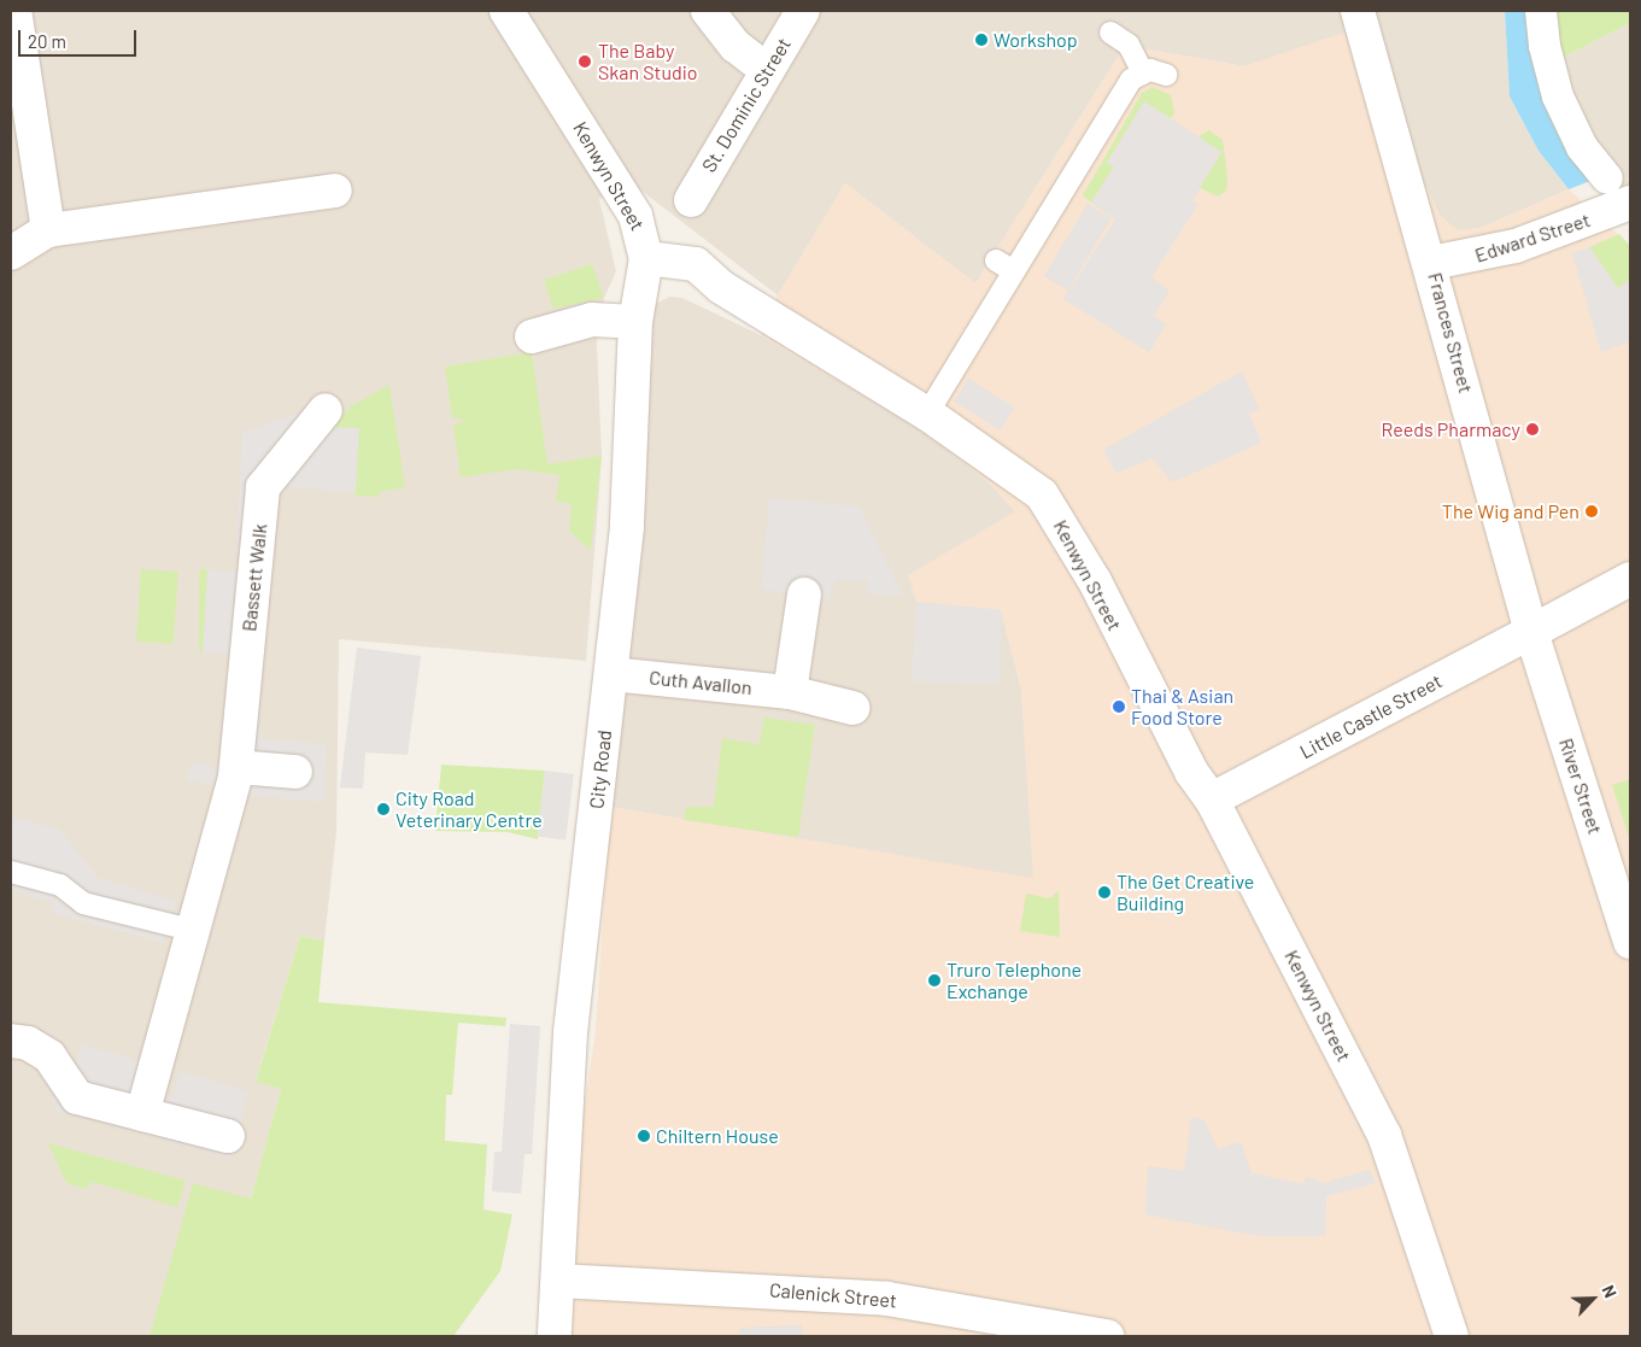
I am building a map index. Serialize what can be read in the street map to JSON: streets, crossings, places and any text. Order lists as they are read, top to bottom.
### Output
{
  "streets": {
    "street": [
      "St. Dominic Street",
      "Kenwyn Street",
      "Edward Street",
      "Frances Street",
      "Bassett Walk",
      "Cuth Avallon",
      "Little Castle Street",
      "City Road",
      "River Street",
      "Calenick Street"
    ]
  },
  "crossings": [
    ["Kenwyn Street", "Little Castle Street"],
    ["Kenwyn Street", "City Road"],
    ["Edward Street", "Frances Street"],
    ["Frances Street", "Little Castle Street"],
    ["Frances Street", "River Street"],
    ["Cuth Avallon", "City Road"],
    ["Little Castle Street", "River Street"],
    ["City Road", "Calenick Street"]
  ],
  "places": [
    "Workshop",
    "The Baby Skan Studio",
    "Reeds Pharmacy",
    "The Wig and Pen",
    "Thai & Asian Food Store",
    "City Road Veterinary Centre",
    "The Get Creative Building",
    "Truro Telephone Exchange",
    "Chiltern House"
  ],
  "scale_bar": "20 m",
  "north": "top right"
}
